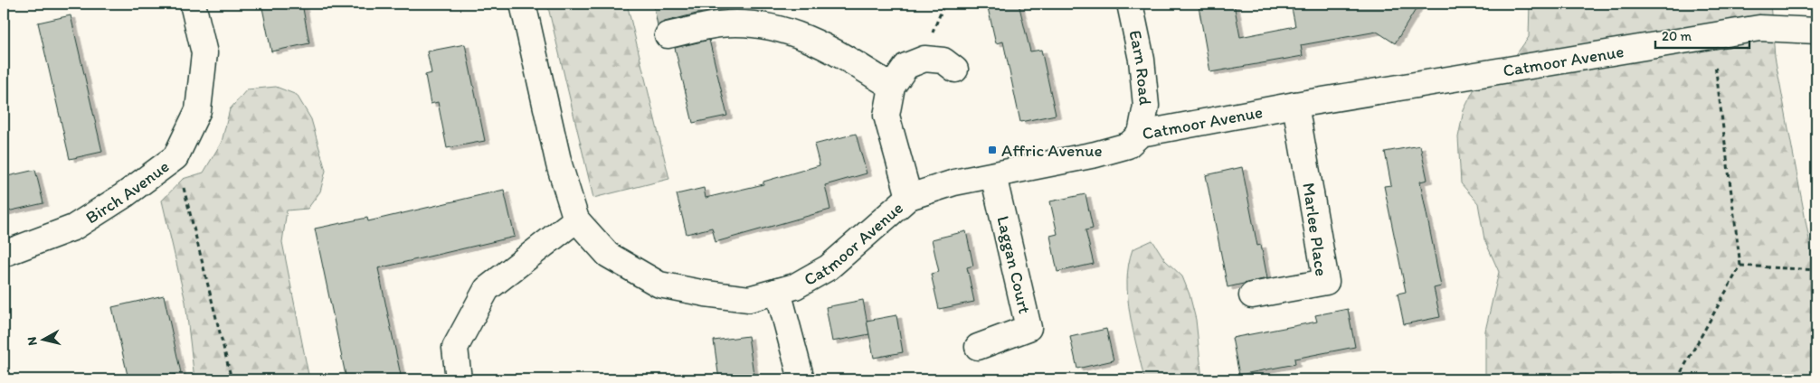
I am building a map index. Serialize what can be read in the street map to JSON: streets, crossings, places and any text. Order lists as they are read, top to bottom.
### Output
{
  "streets": {
    "street": [
      "Catmoor Avenue",
      "Earn Road",
      "Birch Avenue",
      "Marlee Place",
      "Laggan Court"
    ]
  },
  "crossings": [
    ["Catmoor Avenue", "Earn Road"],
    ["Catmoor Avenue", "Marlee Place"],
    ["Catmoor Avenue", "Laggan Court"]
  ],
  "places": {
    "transit": ["Affric Avenue"]
  },
  "scale_bar": "20 m",
  "north": "left"
}
